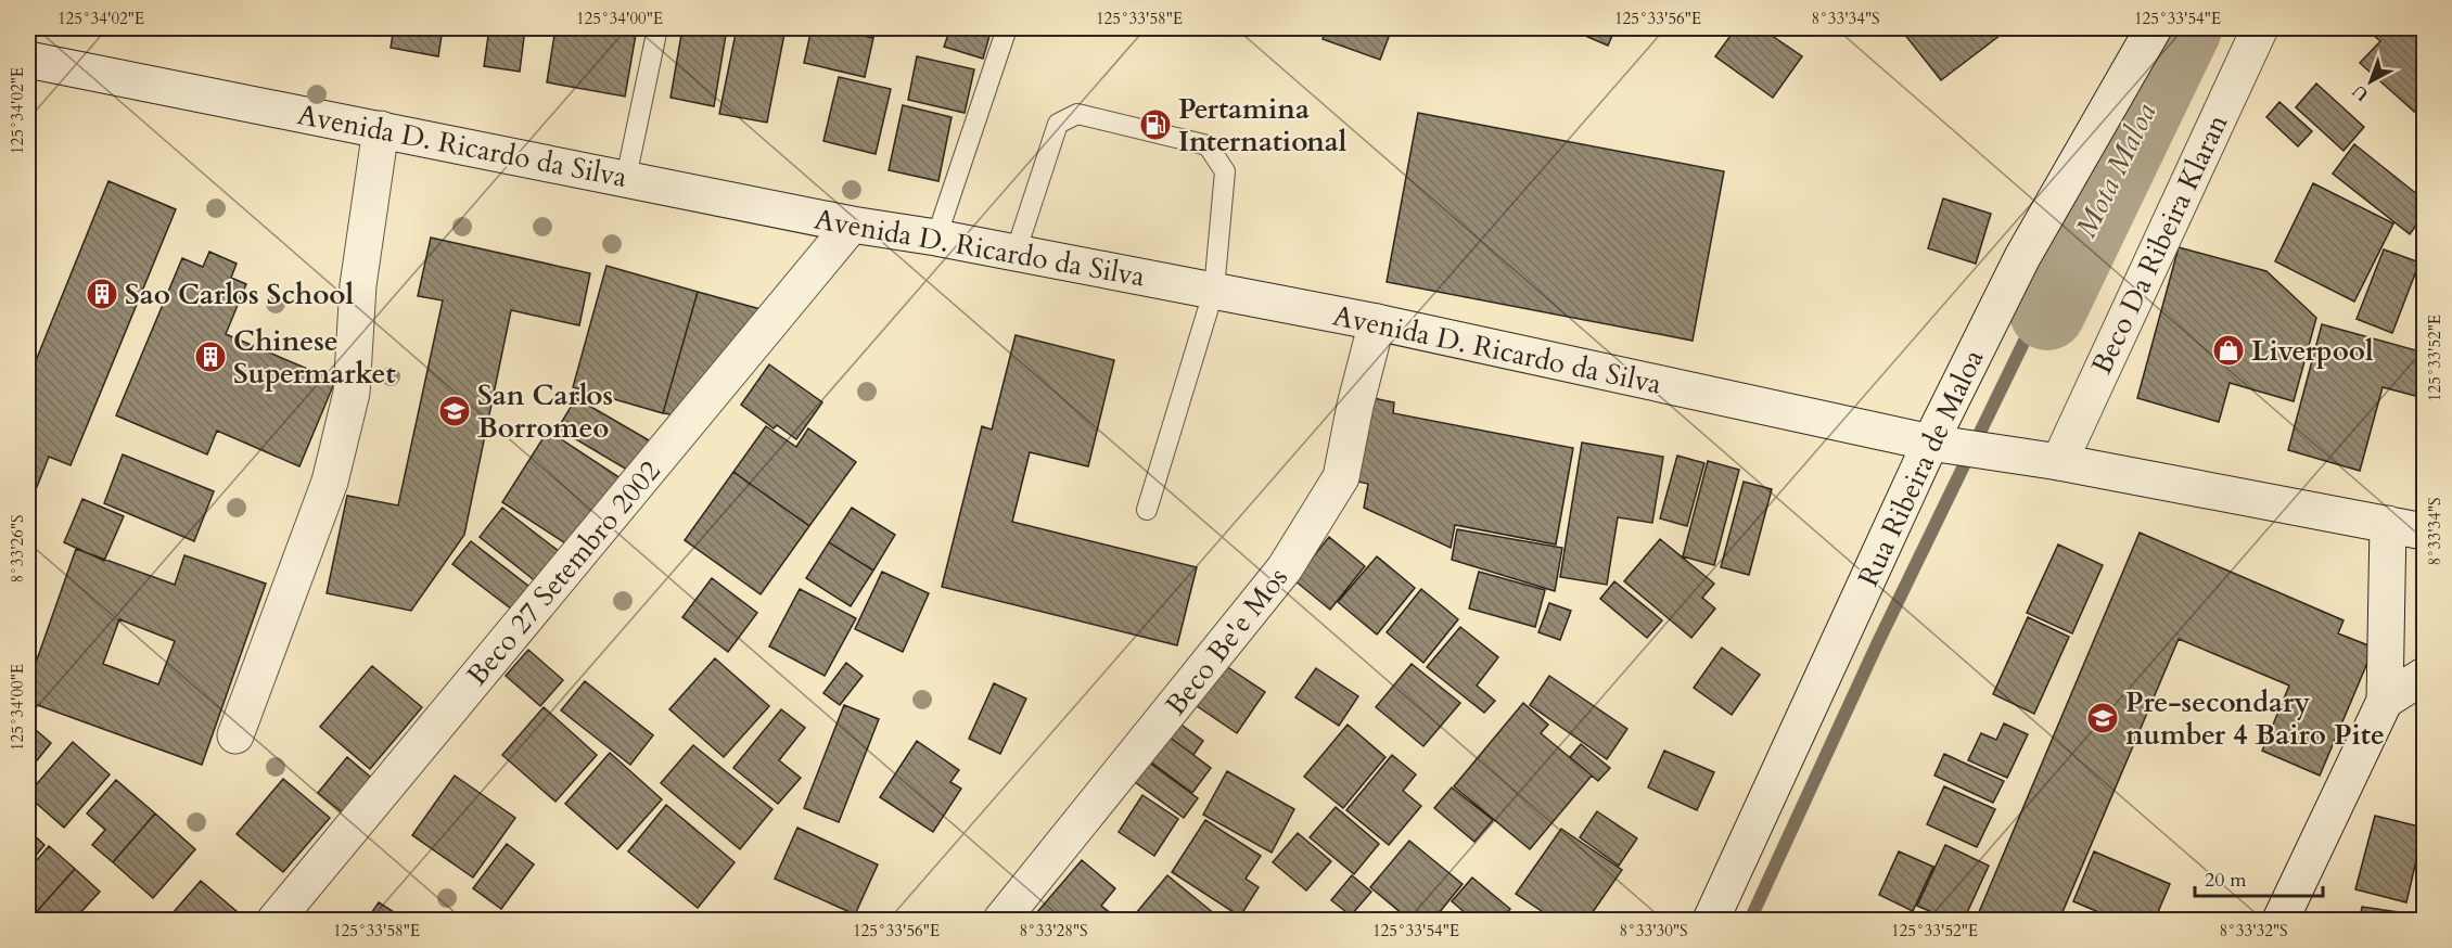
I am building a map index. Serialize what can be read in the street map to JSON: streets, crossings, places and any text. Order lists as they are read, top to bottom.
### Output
{
  "streets": {
    "street": [
      "Avenida D. Ricardo da Silva",
      "Beco Da Ribeira Klaran",
      "Rua Ribeira de Maloa",
      "Beco 27 Setembro 2002",
      "Beco Be'e Mos"
    ]
  },
  "crossings": [
    ["Avenida D. Ricardo da Silva", "Beco Da Ribeira Klaran"],
    ["Avenida D. Ricardo da Silva", "Rua Ribeira de Maloa"],
    ["Avenida D. Ricardo da Silva", "Beco 27 Setembro 2002"],
    ["Avenida D. Ricardo da Silva", "Beco Be'e Mos"]
  ],
  "water": ["Mota Maloa"],
  "places": {
    "fuel station": ["Pertamina International"],
    "building": ["Sao Carlos School", "Chinese Supermarket"],
    "shop": ["Liverpool"],
    "school or university": ["San Carlos Borromeo", "Pre-secondary number 4 Bairo Pite"]
  },
  "scale_bar": "20 m",
  "north": "bottom left",
  "coordinates": [
    "125°34'02\"E",
    "125°34'00\"E",
    "125°33'58\"E",
    "125°33'56\"E",
    "8°33'34\"S",
    "125°33'54\"E",
    "125°33'52\"E",
    "8°33'26\"S",
    "8°33'28\"S",
    "8°33'30\"S",
    "8°33'32\"S"
  ]
}
